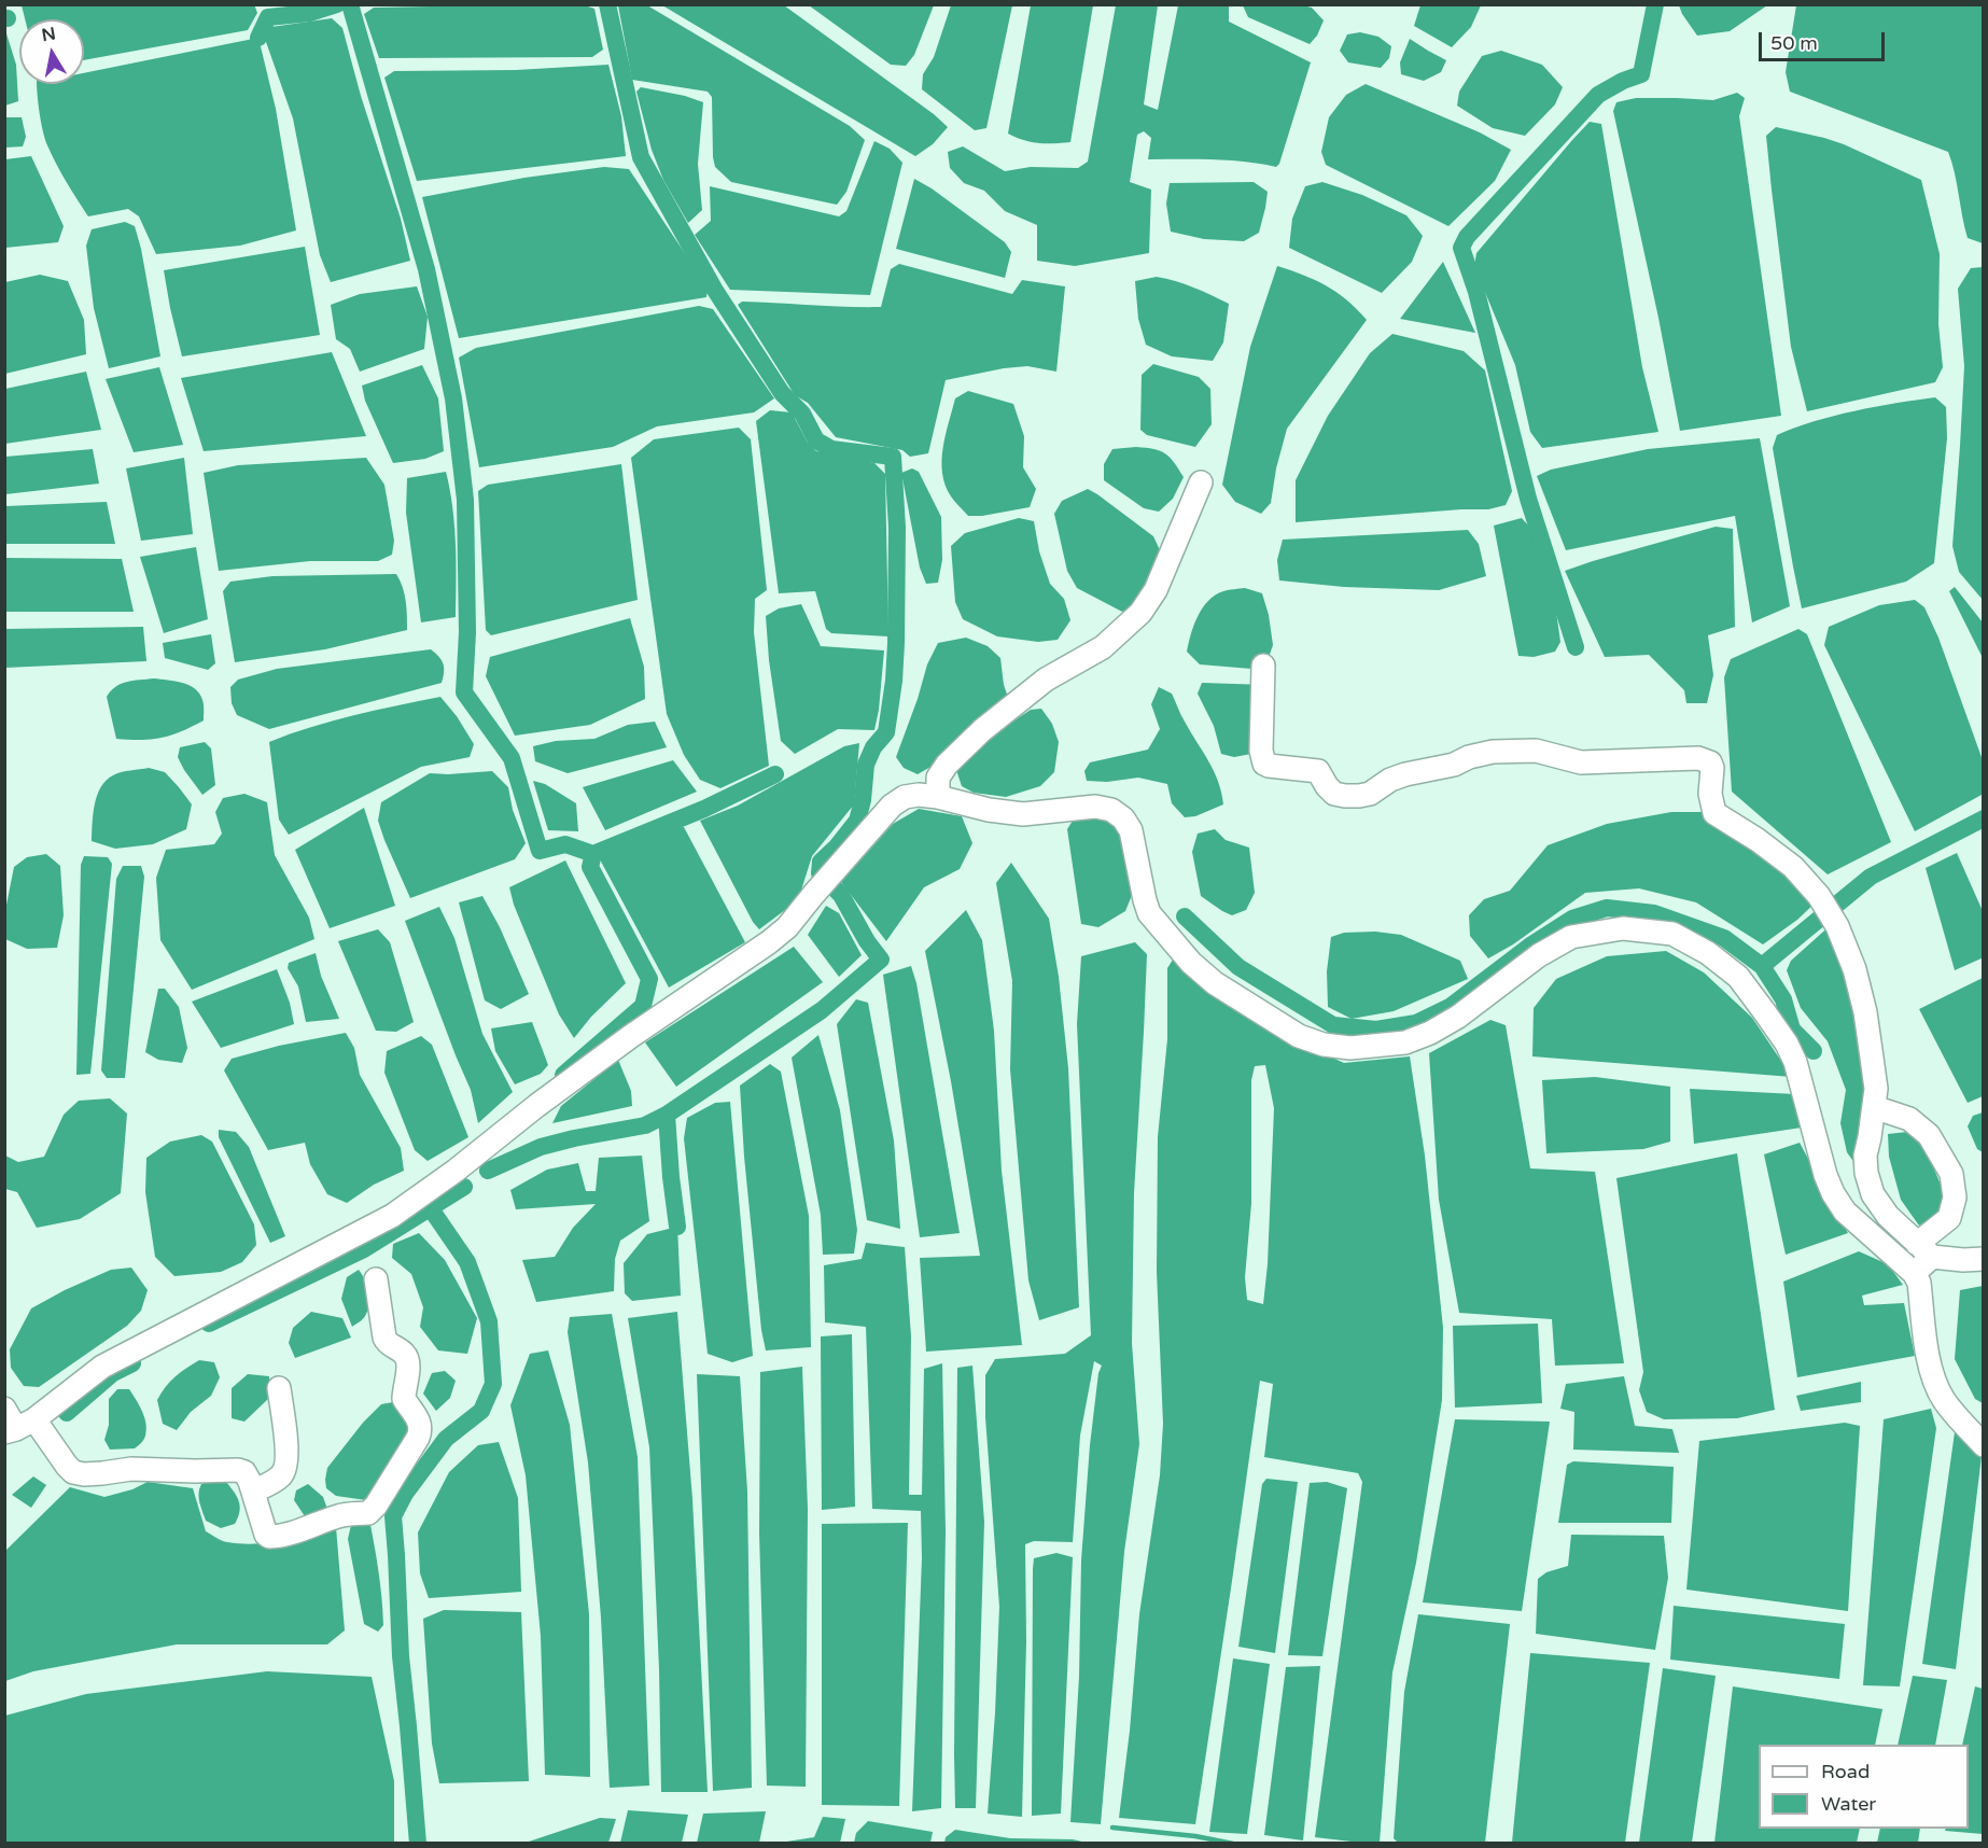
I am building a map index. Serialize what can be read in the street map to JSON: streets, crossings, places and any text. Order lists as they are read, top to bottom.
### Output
{
  "legend": ["Road", "Water"],
  "scale_bar": "50 m",
  "north": "top"
}
